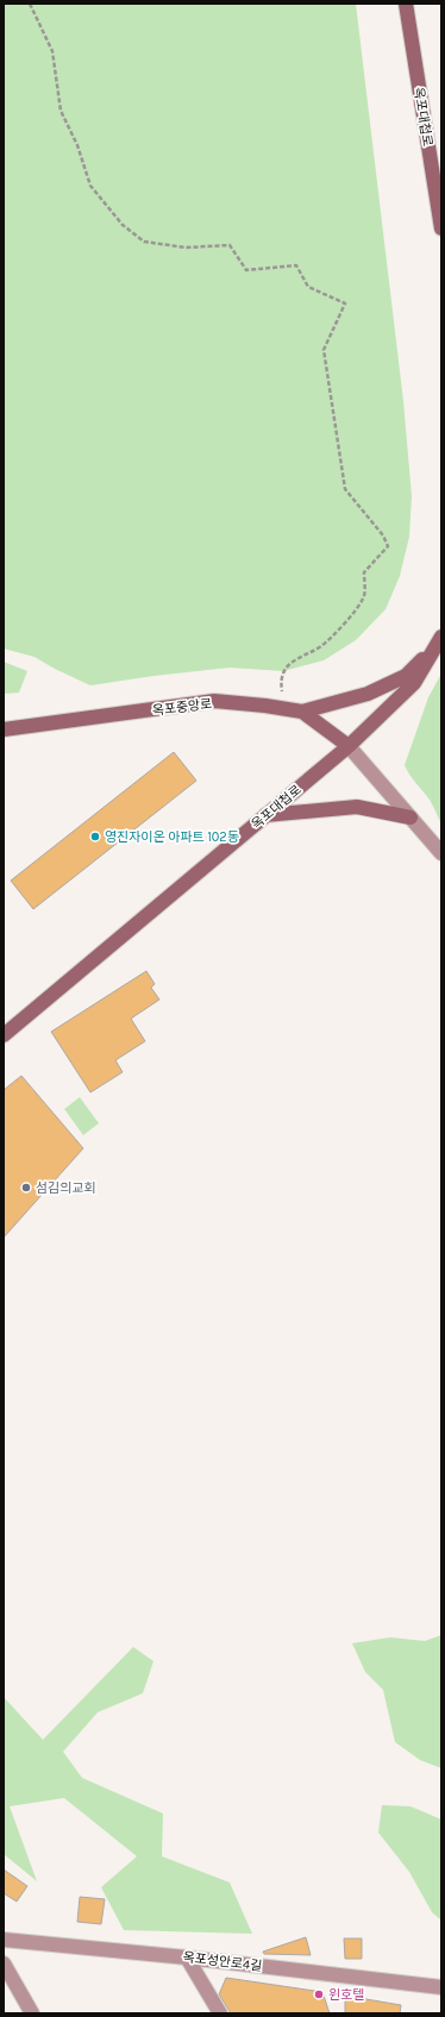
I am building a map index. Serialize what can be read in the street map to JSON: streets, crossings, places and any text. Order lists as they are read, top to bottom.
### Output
{
  "streets": {
    "street": ["옥포대첩로", "옥포중앙로", "옥포성안로4길"]
  },
  "crossings": [
    ["옥포대첩로", "옥포중앙로"]
  ],
  "places": ["영진자이온 아파트 102동", "섬김의교회", "윈호텔"]
}
